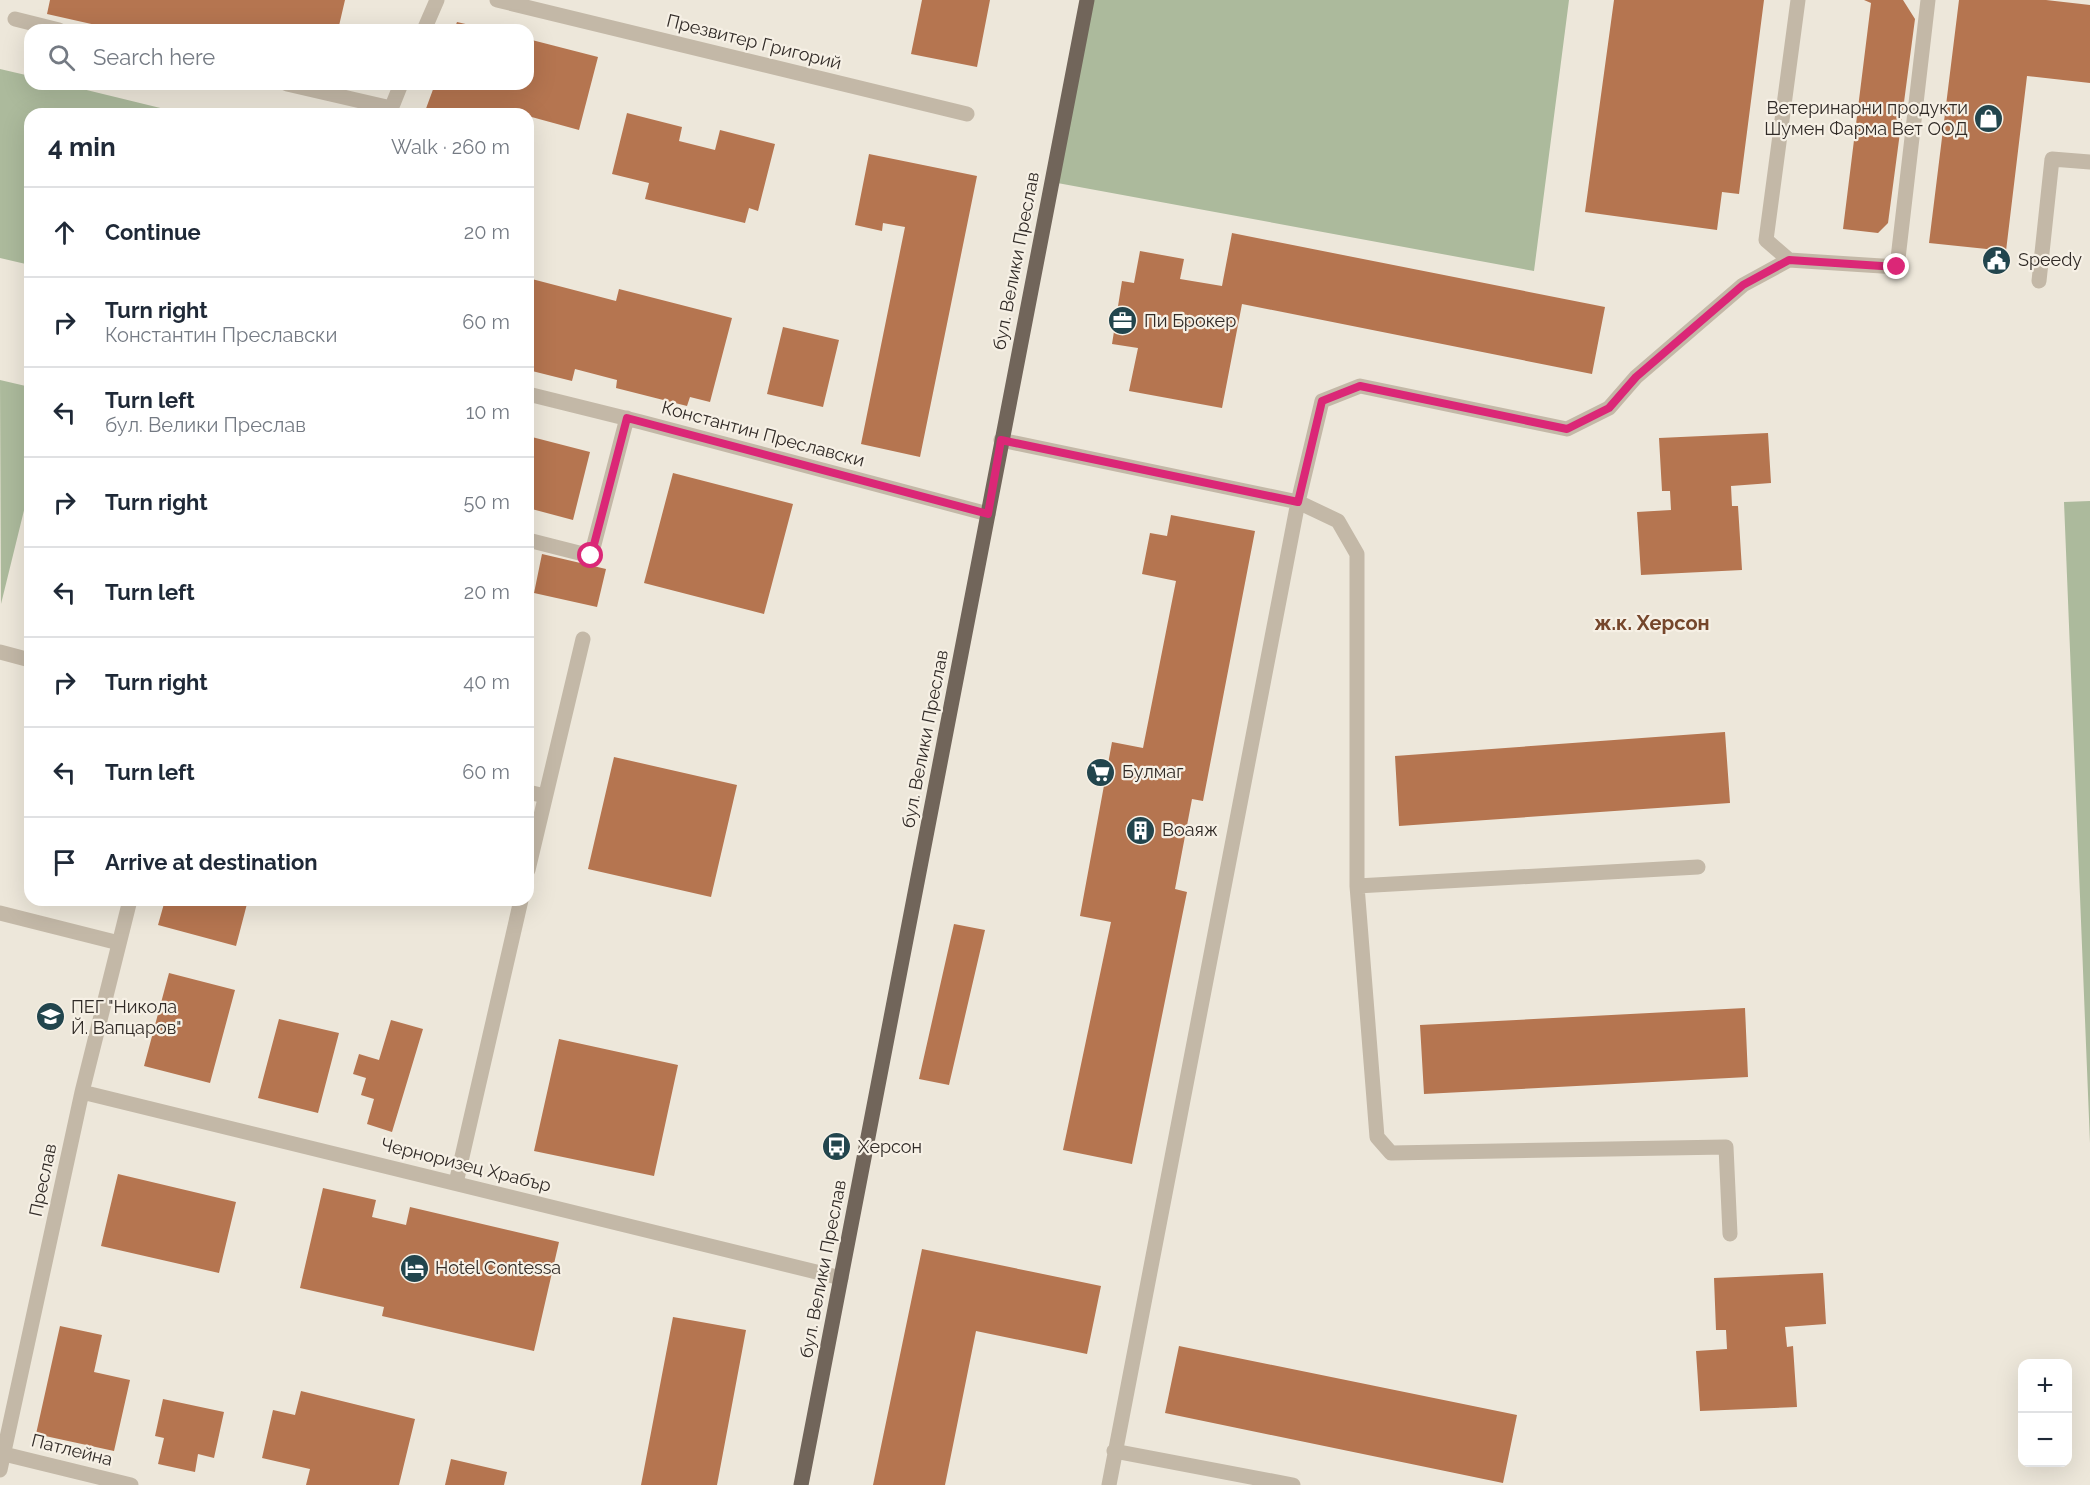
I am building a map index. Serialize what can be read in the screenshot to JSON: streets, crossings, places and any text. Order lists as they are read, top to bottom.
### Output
{
  "streets": {
    "main road": ["бул. Велики Преслав"],
    "street": [
      "Презвитер Григорий",
      "Константин Преславски",
      "Черноризец Храбър",
      "Преслав",
      "Патлейна"
    ]
  },
  "crossings": [
    ["бул. Велики Преслав", "Константин Преславски"],
    ["бул. Велики Преслав", "Черноризец Храбър"],
    ["Черноризец Храбър", "Преслав"],
    ["Преслав", "Патлейна"]
  ],
  "districts": ["ж.к. Херсон"],
  "places": {
    "shop": ["Ветеринарни продукти Шумен Фарма Вет ООД"],
    "public building": ["Speedy"],
    "office": ["Пи Брокер"],
    "supermarket": ["Булмаг"],
    "building": ["Воаяж"],
    "school or university": ["ПЕГ \"Никола Й. Вапцаров\""],
    "bus stop": ["Херсон"],
    "hotel": ["Hotel Contessa"]
  },
  "page": {
    "search": "Search here",
    "heading": ["4 min", "Walk · 260 m"],
    "list": [
      ["Continue", "20 m"],
      ["Turn right", "Константин Преславски", "60 m"],
      ["Turn left", "бул. Велики Преслав", "10 m"],
      ["Turn right", "50 m"],
      ["Turn left", "20 m"],
      ["Turn right", "40 m"],
      ["Turn left", "60 m"],
      "Arrive at destination"
    ],
    "map_buttons": ["+", "−"]
  }
}
